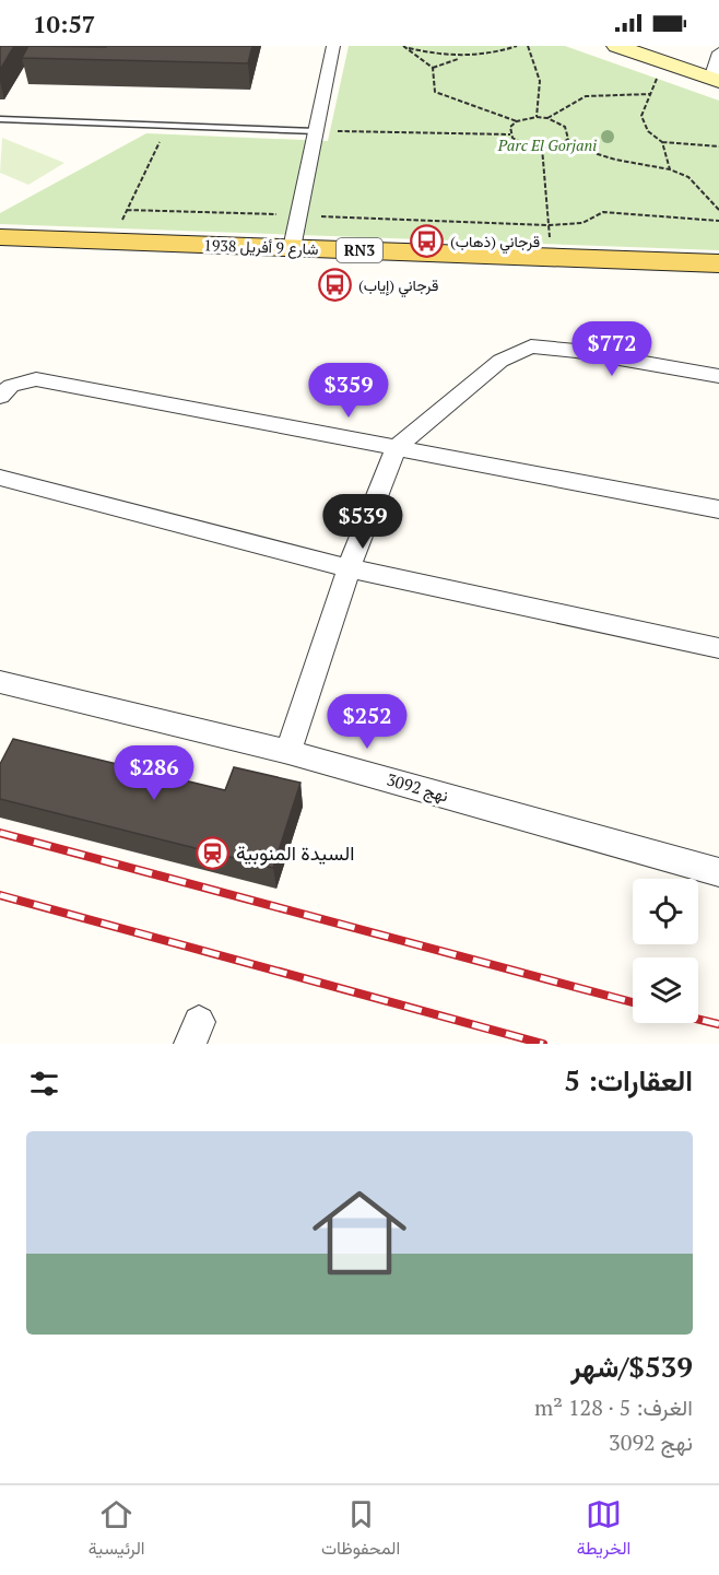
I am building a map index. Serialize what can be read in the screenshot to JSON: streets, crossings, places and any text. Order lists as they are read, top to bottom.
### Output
{
  "streets": {
    "main road": ["شارع 9 أفريل 1938", "RN3"],
    "street": ["نهج 3092"]
  },
  "parks": ["Parc El Gorjani"],
  "places": {
    "bus stop": ["قرجاني (ذهاب)", "قرجاني (إياب)"],
    "station": ["السيدة المنوبية"]
  },
  "page": {
    "status": "10:57",
    "price": [
      "$772",
      "$359",
      "$539",
      "$252",
      "$286"
    ],
    "heading": "العقارات: 5",
    "list": [
      {
        "name": "$539/شهر",
        "note": "الغرف: 5 · 128 m² · نهج 3092"
      }
    ],
    "tabs": ["الخريطة", "المحفوظات", "الرئيسية"]
  }
}
